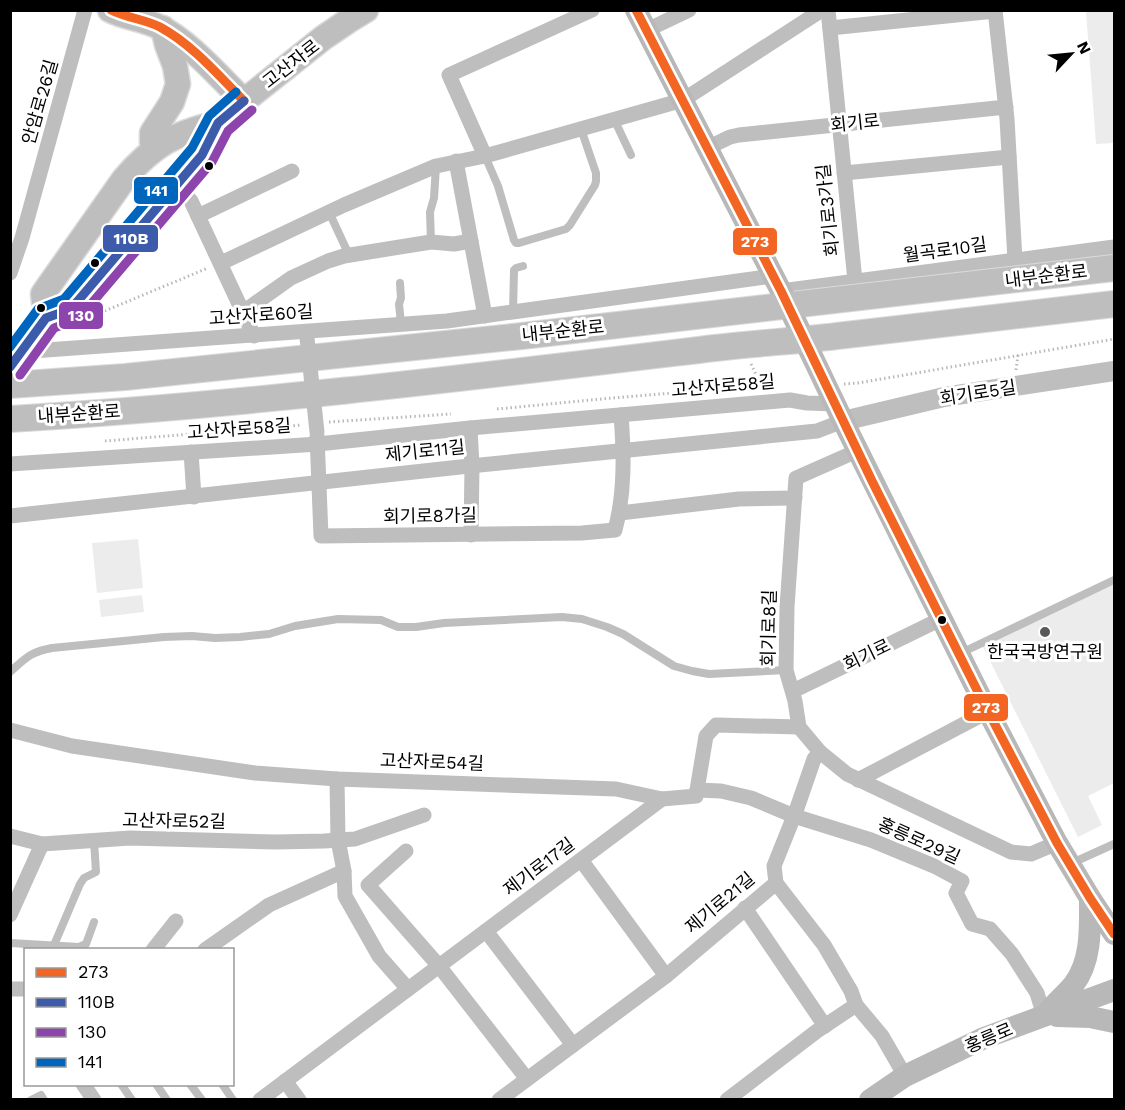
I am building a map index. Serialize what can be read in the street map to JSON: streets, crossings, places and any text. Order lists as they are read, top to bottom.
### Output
{
  "streets": {
    "highway": ["내부순환로"],
    "main road": ["고산자로", "홍릉로"],
    "street": [
      "안암로26길",
      "회기로",
      "회기로3가길",
      "월곡로10길",
      "고산자로60길",
      "고산자로58길",
      "회기로5길",
      "제기로11길",
      "회기로8가길",
      "회기로8길",
      "고산자로54길",
      "고산자로52길",
      "홍릉로29길",
      "제기로17길",
      "제기로21길"
    ]
  },
  "crossings": [
    ["회기로", "회기로3가길"],
    ["회기로", "회기로8길"],
    ["회기로3가길", "월곡로10길"],
    ["월곡로10길", "고산자로60길"],
    ["고산자로60길", "회기로8가길"],
    ["고산자로58길", "회기로5길"],
    ["고산자로58길", "제기로11길"],
    ["고산자로58길", "회기로8가길"],
    ["회기로5길", "제기로11길"],
    ["제기로11길", "회기로8가길"],
    ["고산자로54길", "홍릉로29길"],
    ["고산자로54길", "제기로17길"],
    ["홍릉로29길", "제기로21길"],
    ["홍릉로29길", "홍릉로"]
  ],
  "places": ["한국국방연구원"],
  "lines": [
    "transit line 273",
    "transit line 141",
    "transit line 110B",
    "transit line 130"
  ],
  "legend": [
    "273",
    "110B",
    "130",
    "141"
  ],
  "north": "top right"
}
